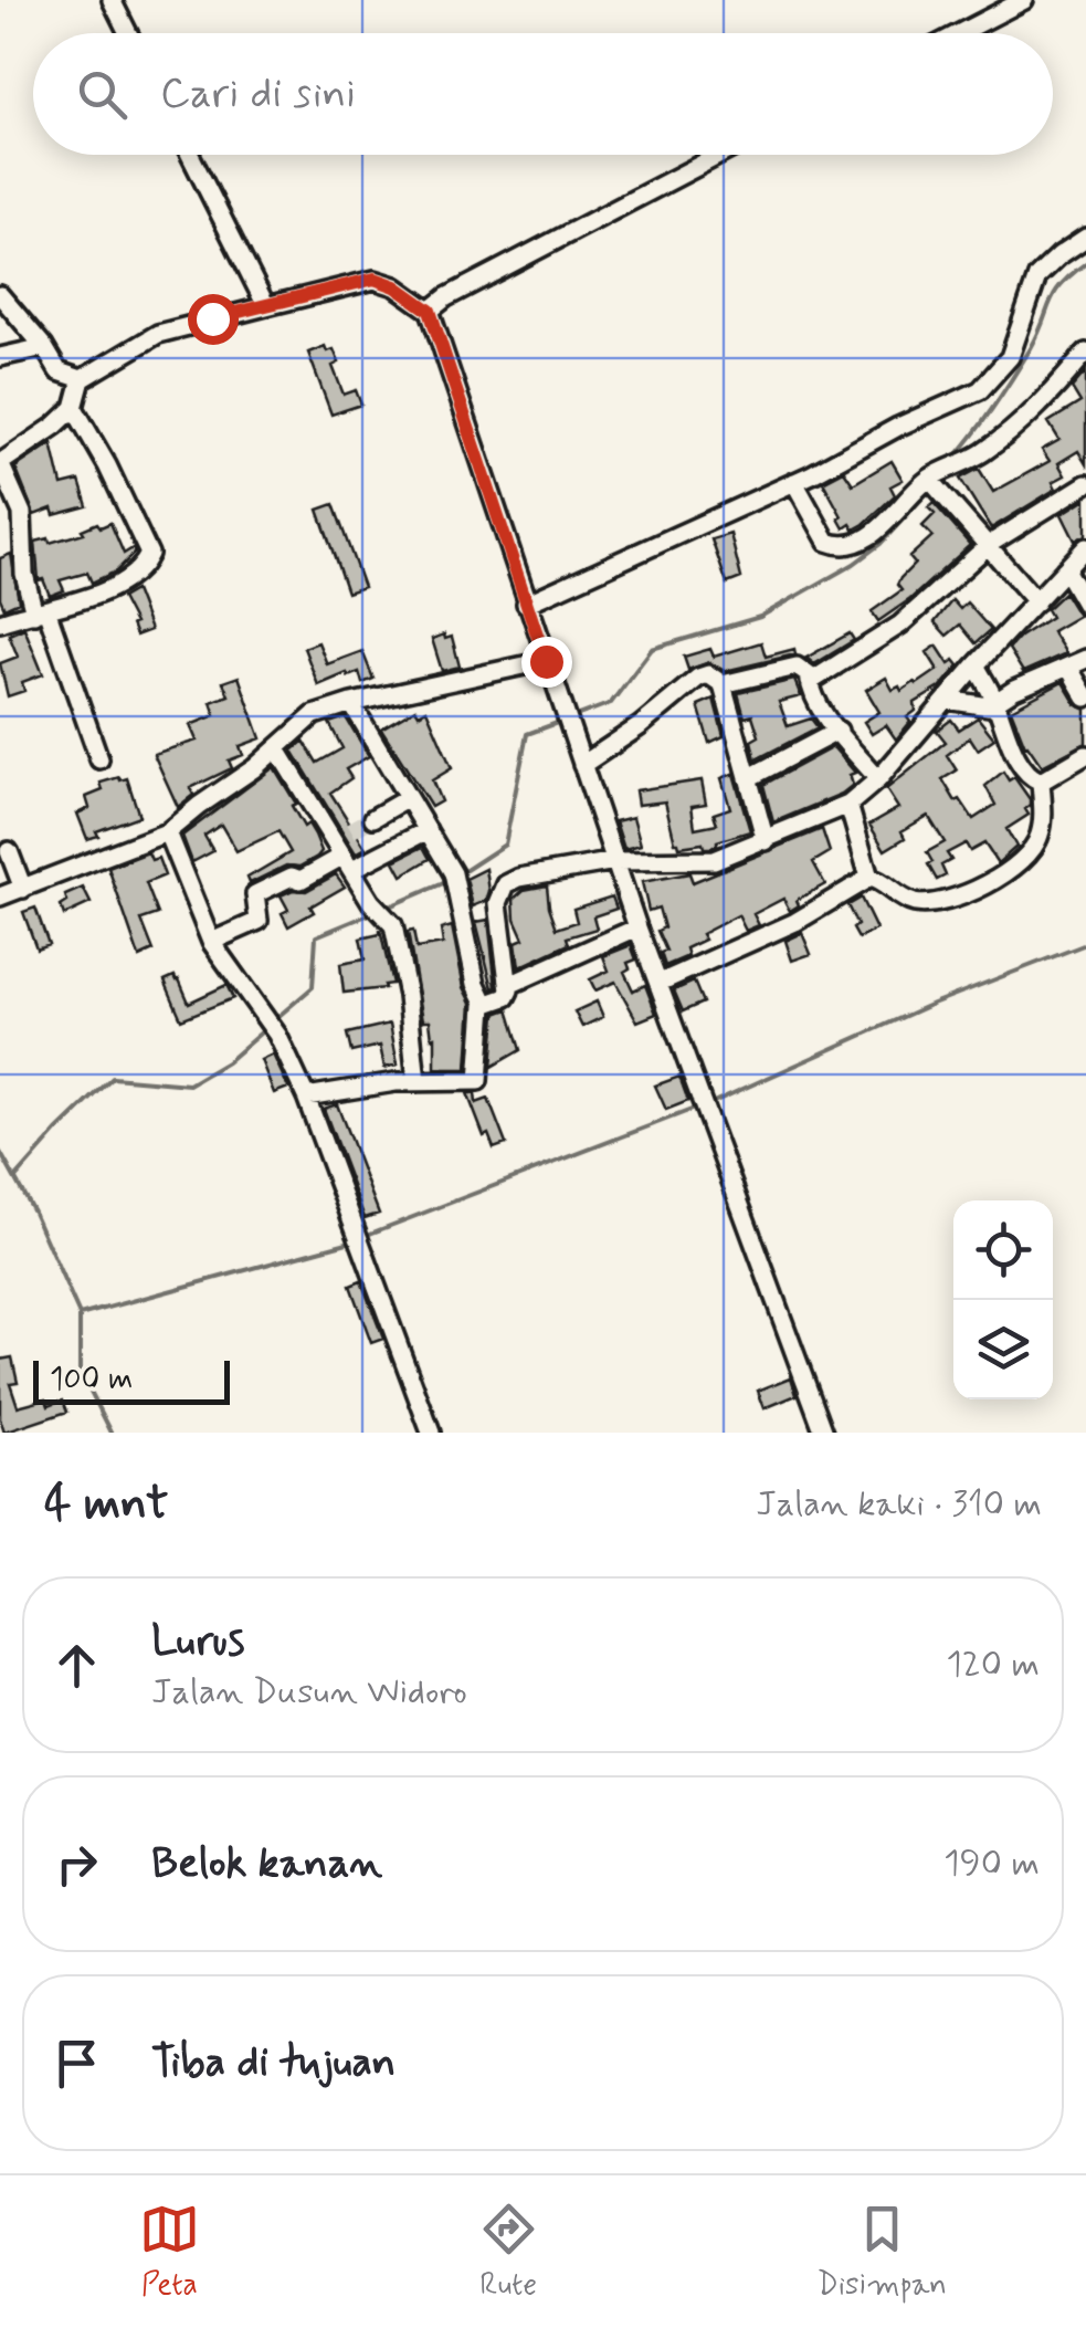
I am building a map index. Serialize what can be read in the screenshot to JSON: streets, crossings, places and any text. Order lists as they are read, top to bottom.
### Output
{
  "scale_bar": "100 m",
  "page": {
    "search": "Cari di sini",
    "scale": "100 m",
    "heading": ["4 mnt", "Jalan kaki · 310 m"],
    "list": [
      ["Lurus", "Jalan Dusun Widoro", "120 m"],
      ["Belok kanan", "190 m"],
      "Tiba di tujuan"
    ],
    "nav": ["Peta", "Rute", "Disimpan"]
  }
}
